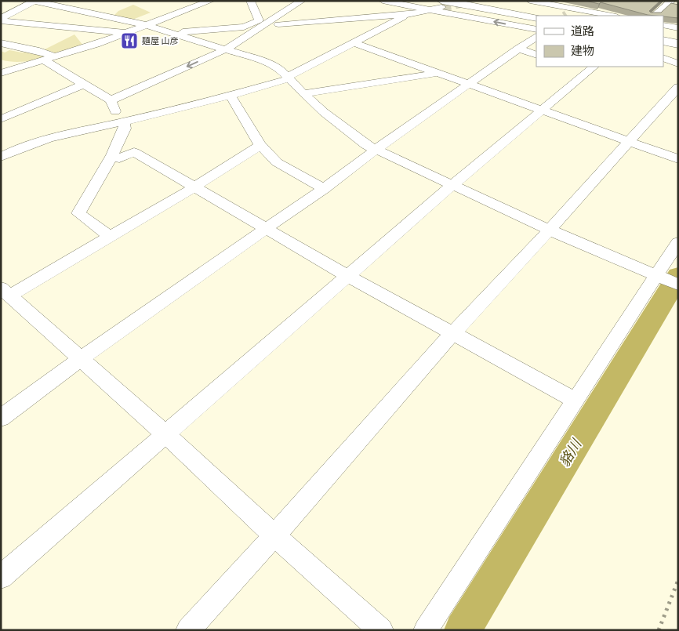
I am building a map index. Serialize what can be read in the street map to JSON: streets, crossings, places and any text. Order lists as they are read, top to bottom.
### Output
{
  "water": ["貉川"],
  "places": {
    "restaurant": ["麺屋 山彦"]
  },
  "legend": ["道路", "建物"]
}
